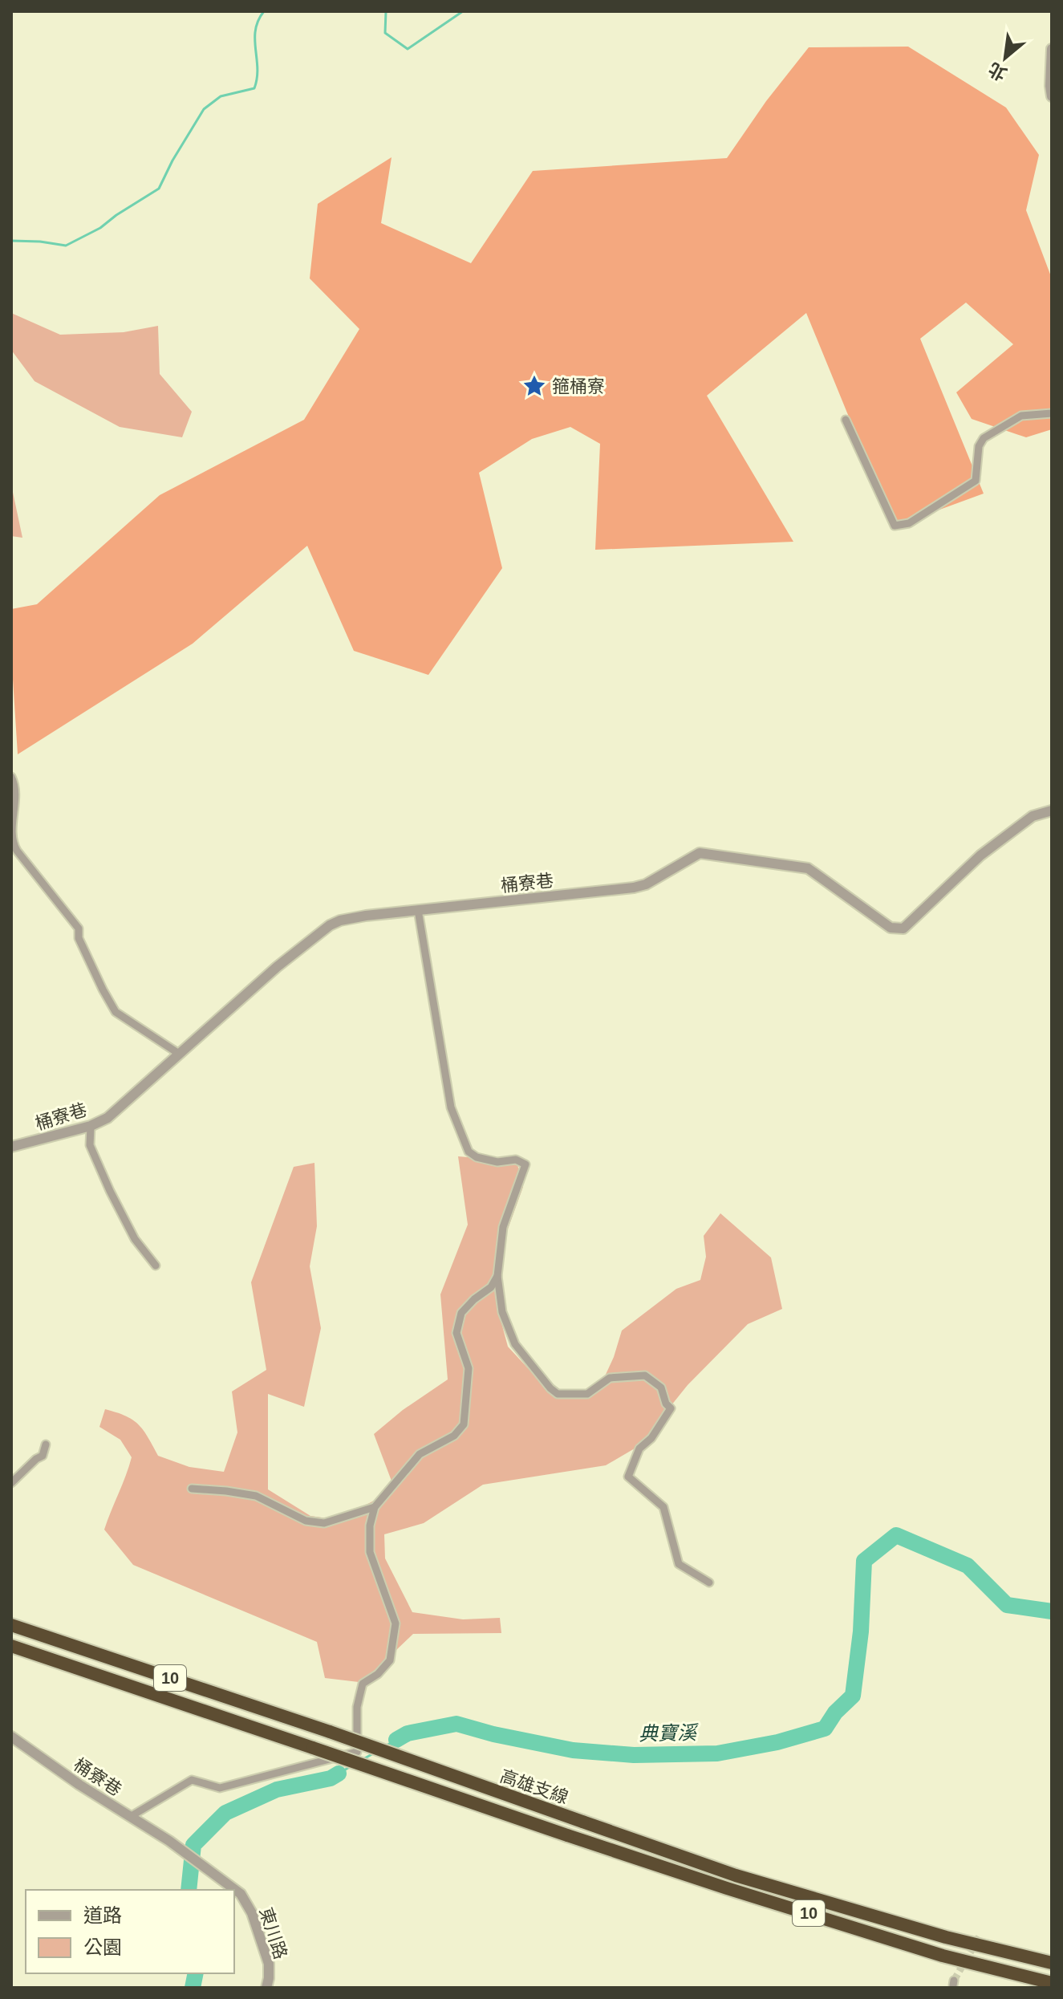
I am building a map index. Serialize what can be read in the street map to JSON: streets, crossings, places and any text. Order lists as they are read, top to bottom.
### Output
{
  "streets": {
    "highway": ["10", "高雄支線"],
    "street": ["桶寮巷", "東川路"]
  },
  "crossings": [
    ["桶寮巷", "東川路"]
  ],
  "water": ["典寶溪"],
  "places": {
    "place": ["箍桶寮"]
  },
  "legend": ["道路", "公園"],
  "north": "bottom left"
}
